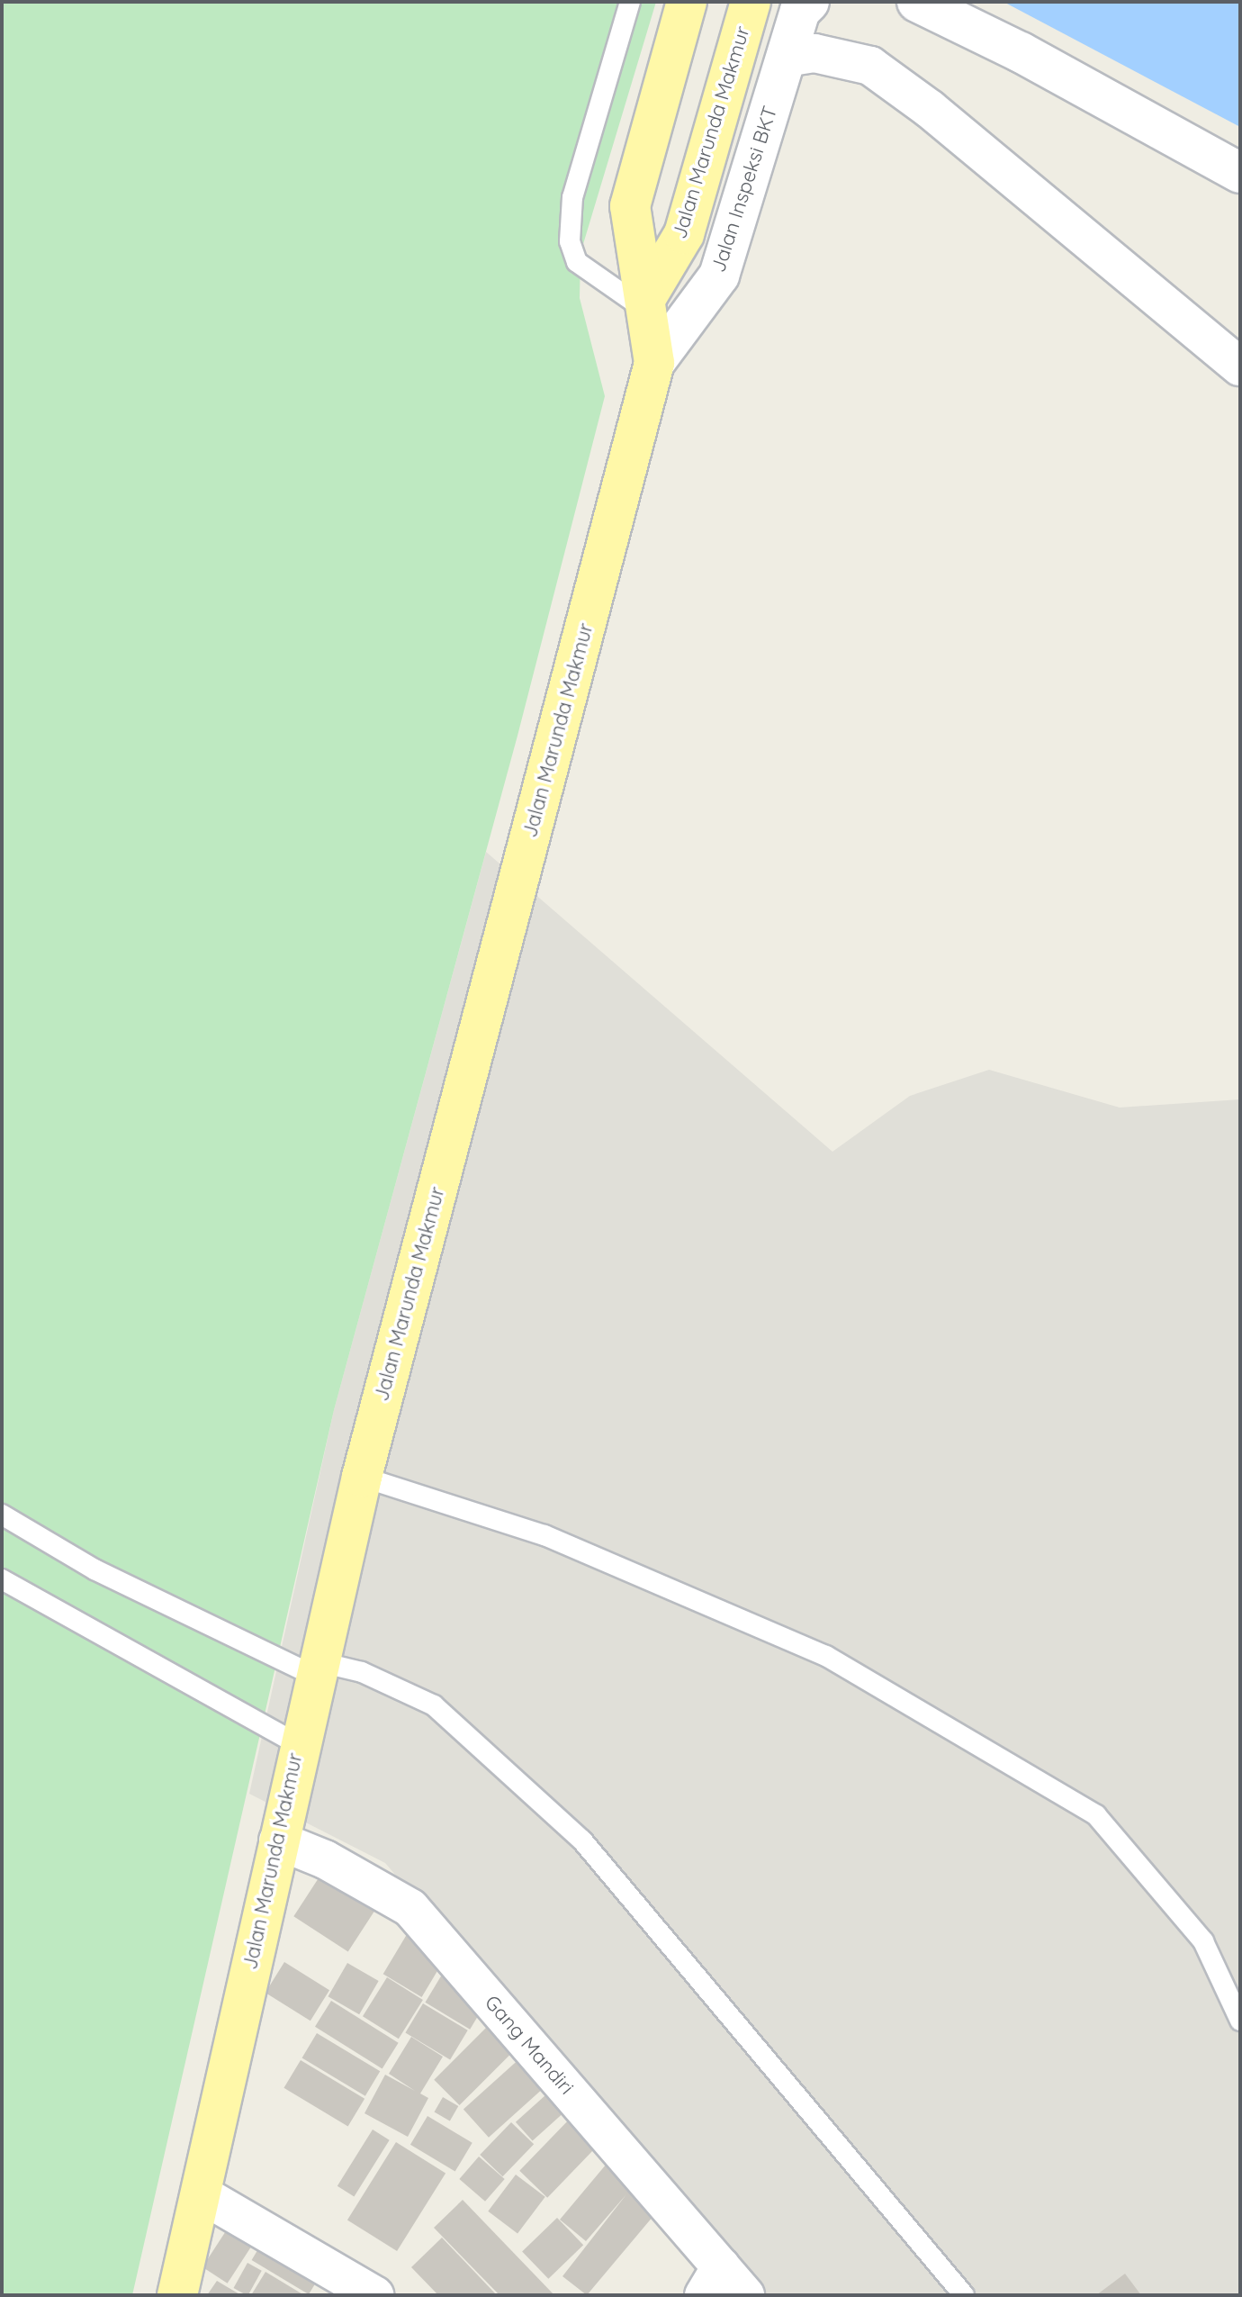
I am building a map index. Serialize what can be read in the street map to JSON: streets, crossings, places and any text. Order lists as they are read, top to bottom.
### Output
{
  "streets": {
    "main road": ["Jalan Marunda Makmur"],
    "street": ["Jalan Inspeksi BKT", "Gang Mandiri"]
  },
  "crossings": [
    ["Jalan Marunda Makmur", "Jalan Inspeksi BKT"],
    ["Jalan Marunda Makmur", "Gang Mandiri"]
  ]
}
